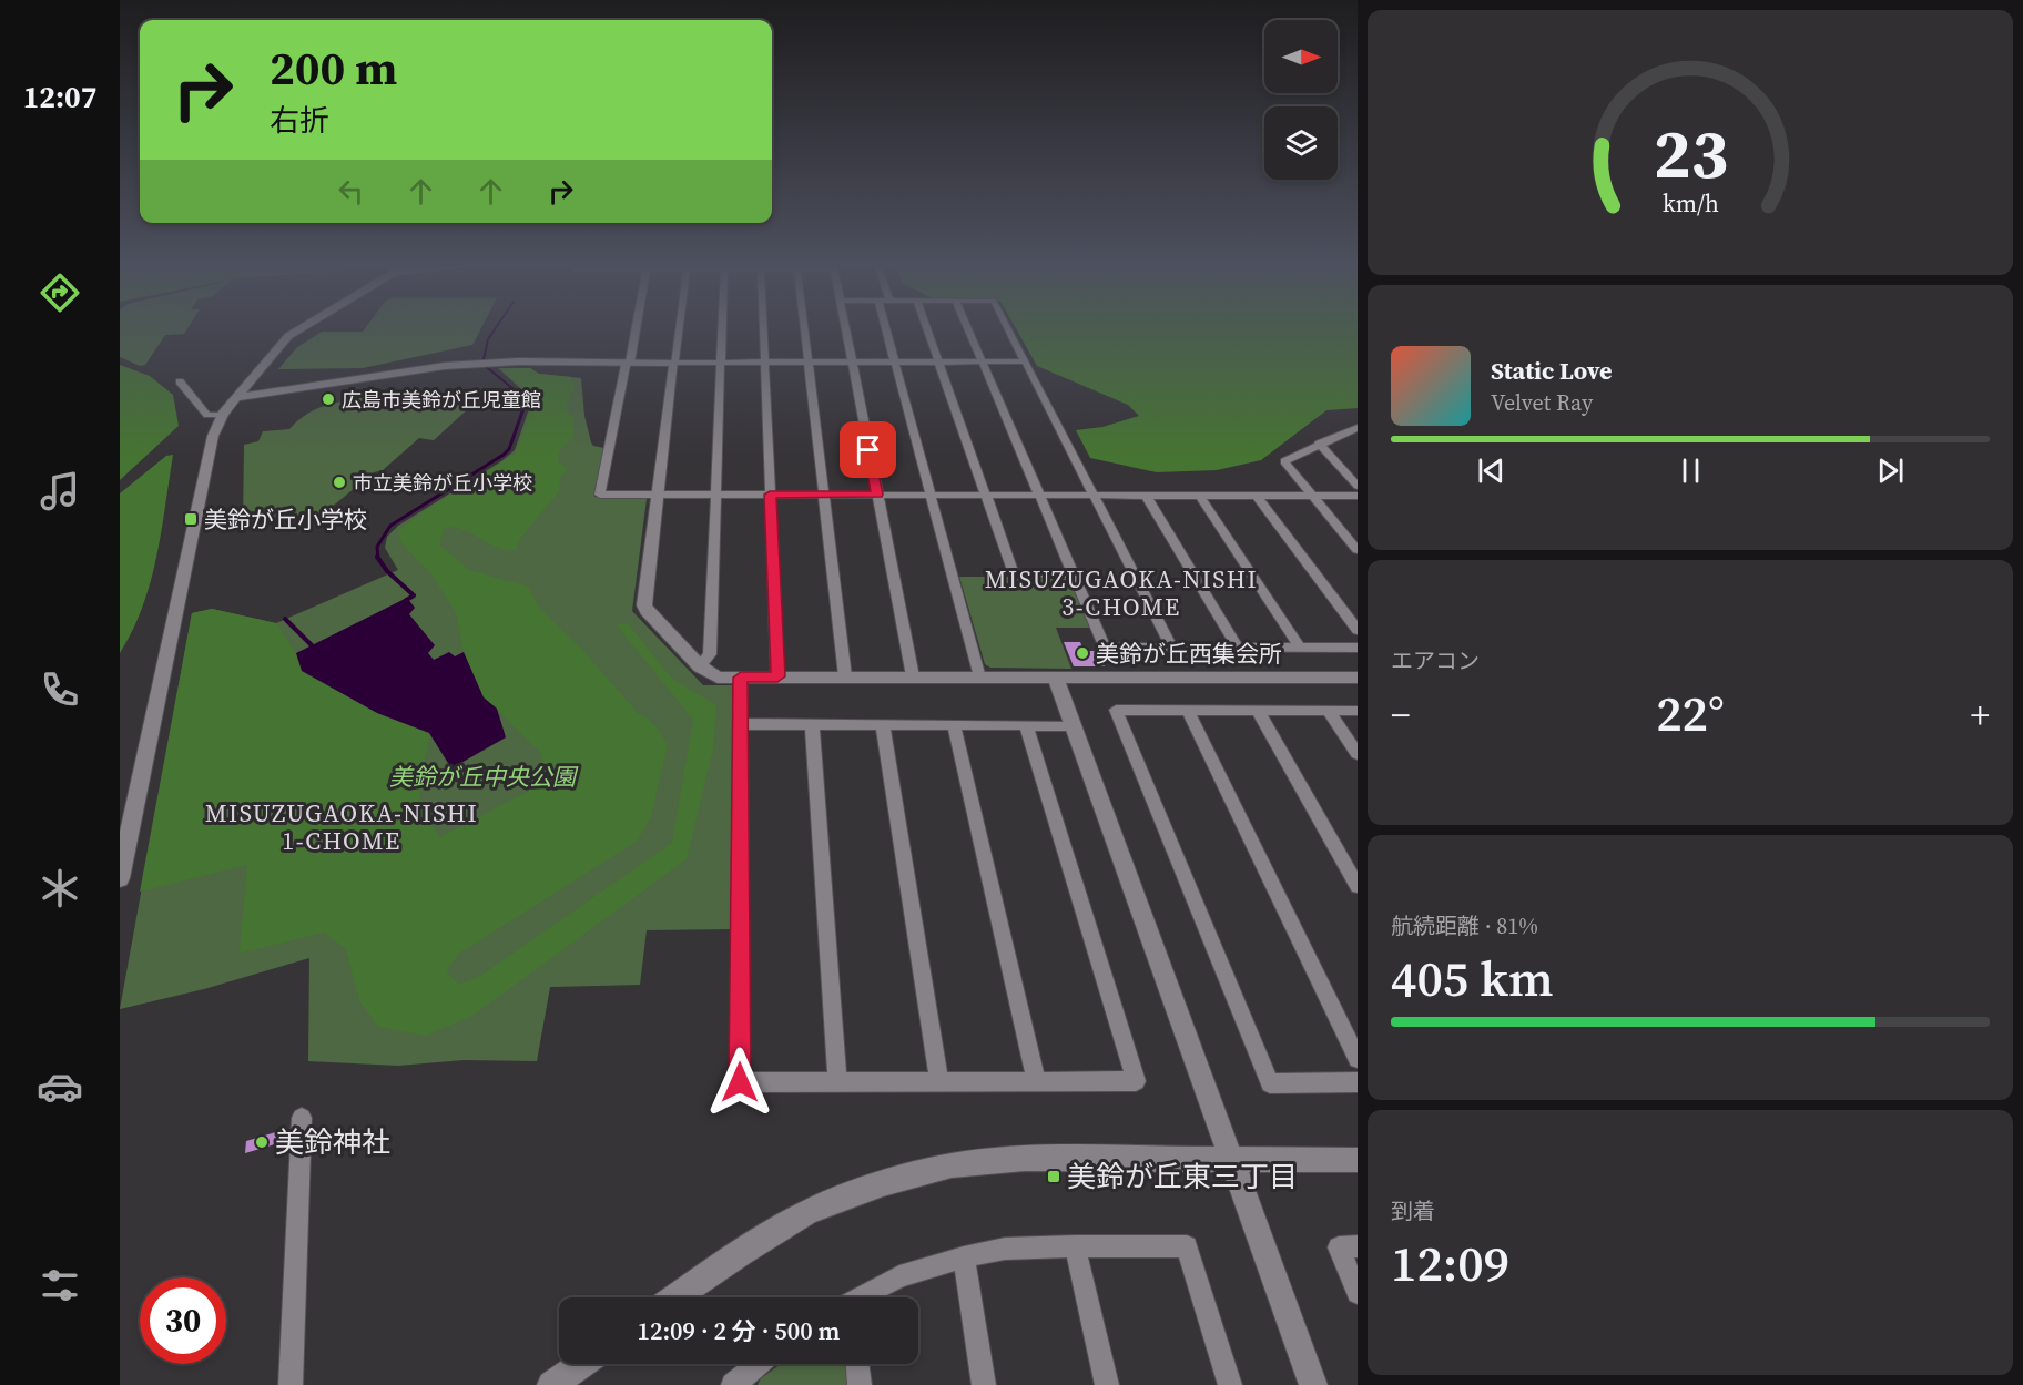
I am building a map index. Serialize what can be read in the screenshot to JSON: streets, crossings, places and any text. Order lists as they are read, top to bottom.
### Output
{
  "districts": ["MISUZUGAOKA-NISHI 3-CHOME", "MISUZUGAOKA-NISHI 1-CHOME"],
  "parks": ["美鈴が丘中央公園"],
  "places": {
    "other": [
      "広島市美鈴が丘児童館",
      "市立美鈴が丘小学校",
      "美鈴が丘西集会所",
      "美鈴神社"
    ],
    "transit": ["美鈴が丘小学校", "美鈴が丘東三丁目"]
  },
  "north": "right",
  "page": {
    "tabs": "12:07",
    "turn": ["200 m", "右折"],
    "song": ["Static Love", "Velvet Ray"],
    "tile": [
      "エアコン",
      ["航続距離 · 81%", "405 km"],
      ["到着", "12:09"]
    ],
    "heat": ["−", "22°", "+"],
    "limit": "30",
    "trip": "12:09 · 2 分 · 500 m",
    "gauge": ["23", "km/h"]
  }
}
